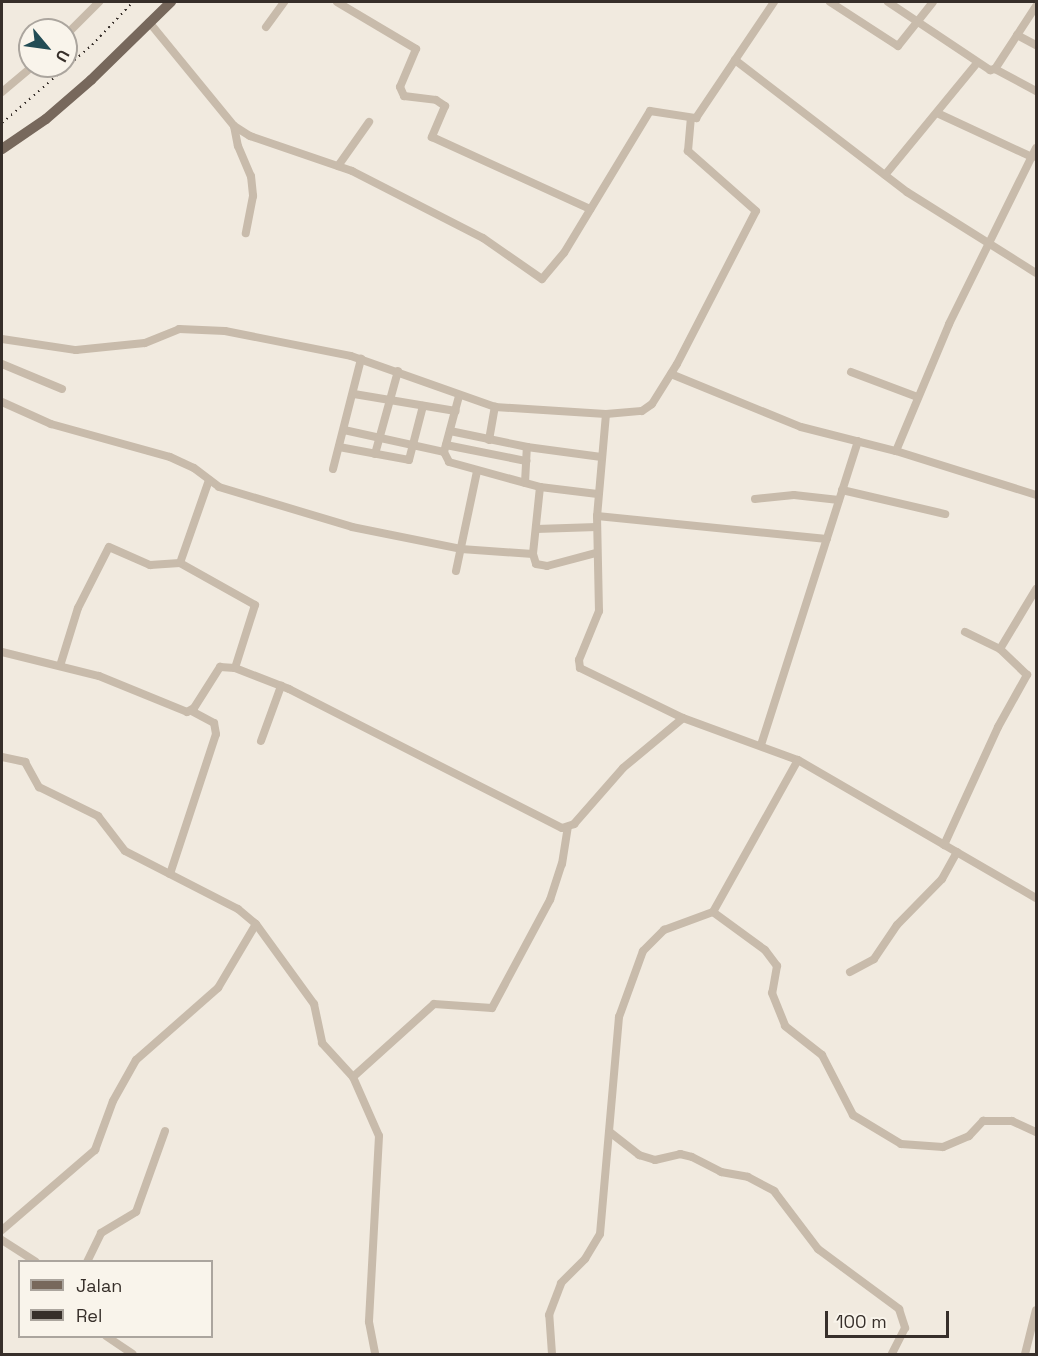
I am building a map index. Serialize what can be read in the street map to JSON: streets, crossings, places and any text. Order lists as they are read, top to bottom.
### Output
{
  "legend": ["Jalan", "Rel"],
  "scale_bar": "100 m",
  "north": "bottom right"
}
